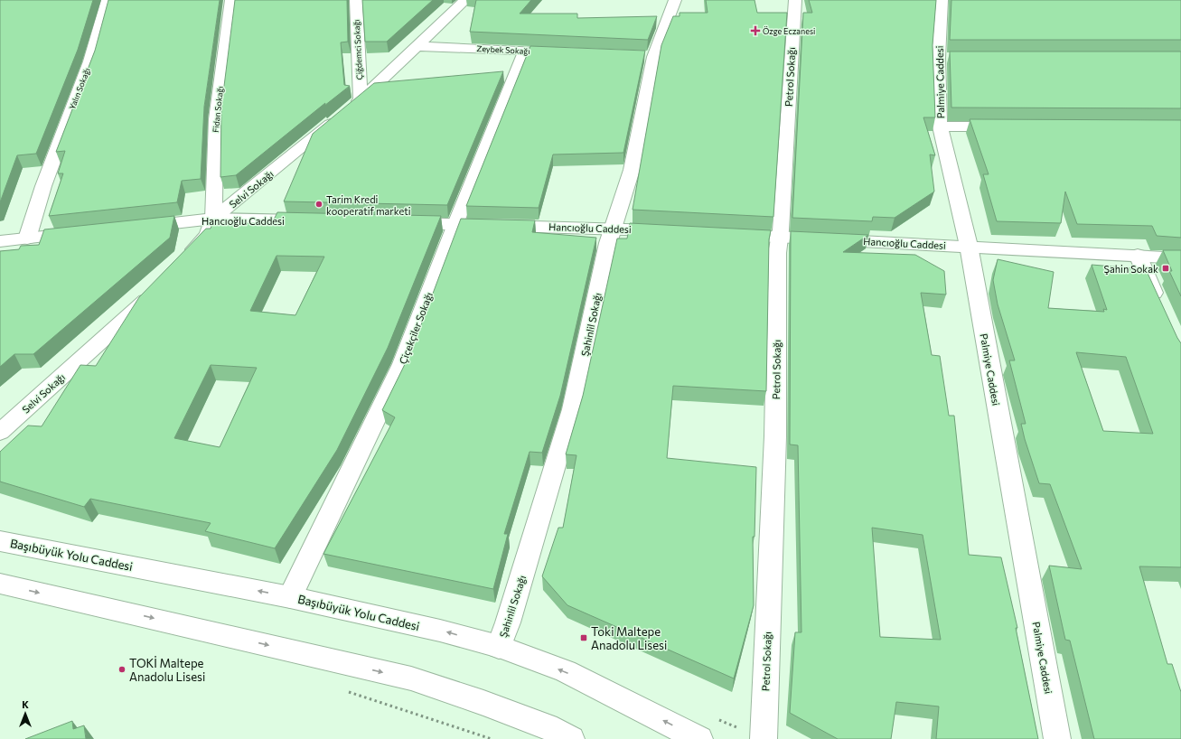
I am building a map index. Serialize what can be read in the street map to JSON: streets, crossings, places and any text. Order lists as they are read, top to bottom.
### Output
{
  "streets": {
    "street": [
      "Çiğdemci Sokağı",
      "Zeybek Sokağı",
      "Petrol Sokağı",
      "Palmiye Caddesi",
      "Yalın Sokağı",
      "Fidan Sokağı",
      "Selvi Sokağı",
      "Hancıoğlu Caddesi",
      "Şahinlil Sokağı",
      "Çiçekçiler Sokağı",
      "Başıbüyük Yolu Caddesi"
    ]
  },
  "crossings": [
    ["Çiğdemci Sokağı", "Selvi Sokağı"],
    ["Zeybek Sokağı", "Selvi Sokağı"],
    ["Zeybek Sokağı", "Çiçekçiler Sokağı"],
    ["Petrol Sokağı", "Hancıoğlu Caddesi"],
    ["Palmiye Caddesi", "Hancıoğlu Caddesi"],
    ["Fidan Sokağı", "Selvi Sokağı"],
    ["Fidan Sokağı", "Hancıoğlu Caddesi"],
    ["Selvi Sokağı", "Hancıoğlu Caddesi"],
    ["Hancıoğlu Caddesi", "Şahinlil Sokağı"],
    ["Hancıoğlu Caddesi", "Çiçekçiler Sokağı"],
    ["Şahinlil Sokağı", "Başıbüyük Yolu Caddesi"],
    ["Çiçekçiler Sokağı", "Başıbüyük Yolu Caddesi"]
  ],
  "places": {
    "health": ["Özge Eczanesi"],
    "other": ["Tarim Kredi kooperatif marketi", "TOKİ Maltepe Anadolu Lisesi"],
    "transit": ["Şahin Sokak", "Toki Maltepe Anadolu Lisesi"]
  },
  "north": "top"
}
